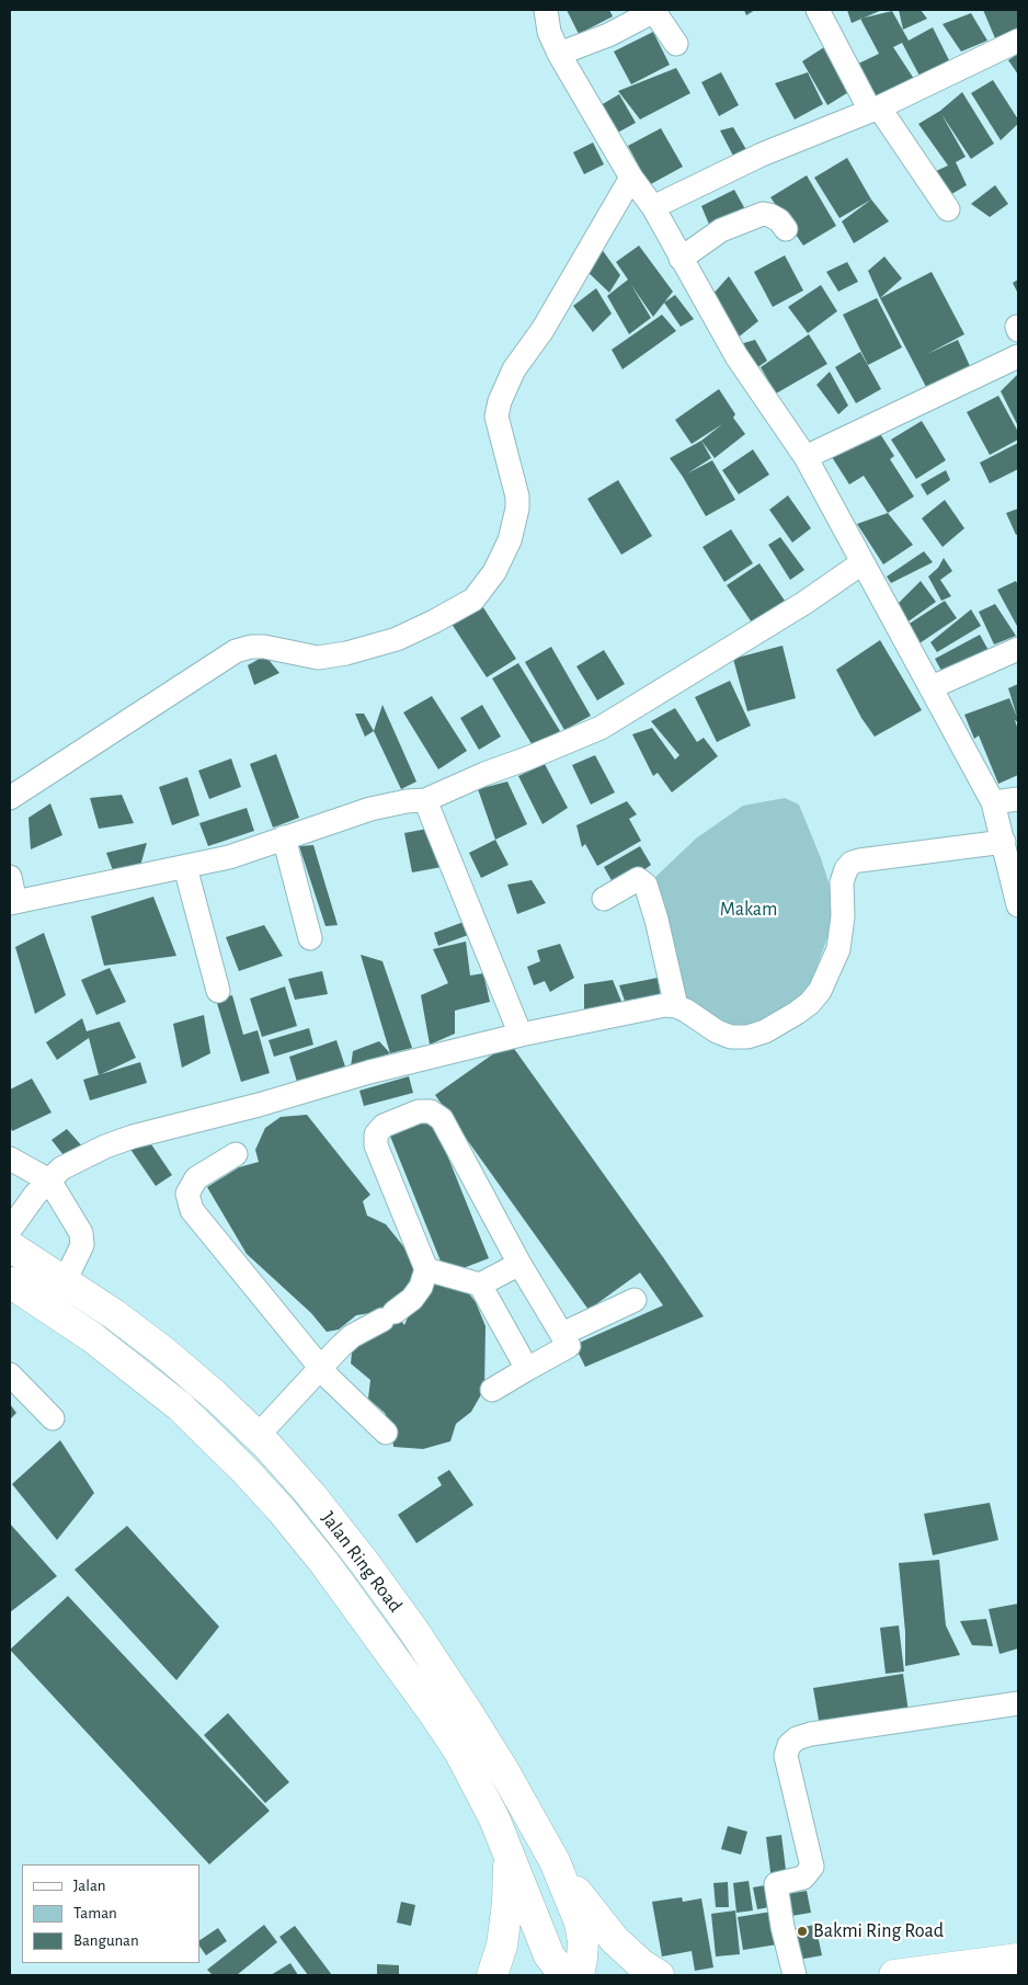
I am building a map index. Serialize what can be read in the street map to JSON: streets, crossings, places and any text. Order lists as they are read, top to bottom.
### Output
{
  "streets": {
    "highway": ["Jalan Ring Road"]
  },
  "parks": ["Makam"],
  "places": ["Bakmi Ring Road"],
  "legend": ["Jalan", "Taman", "Bangunan"]
}
